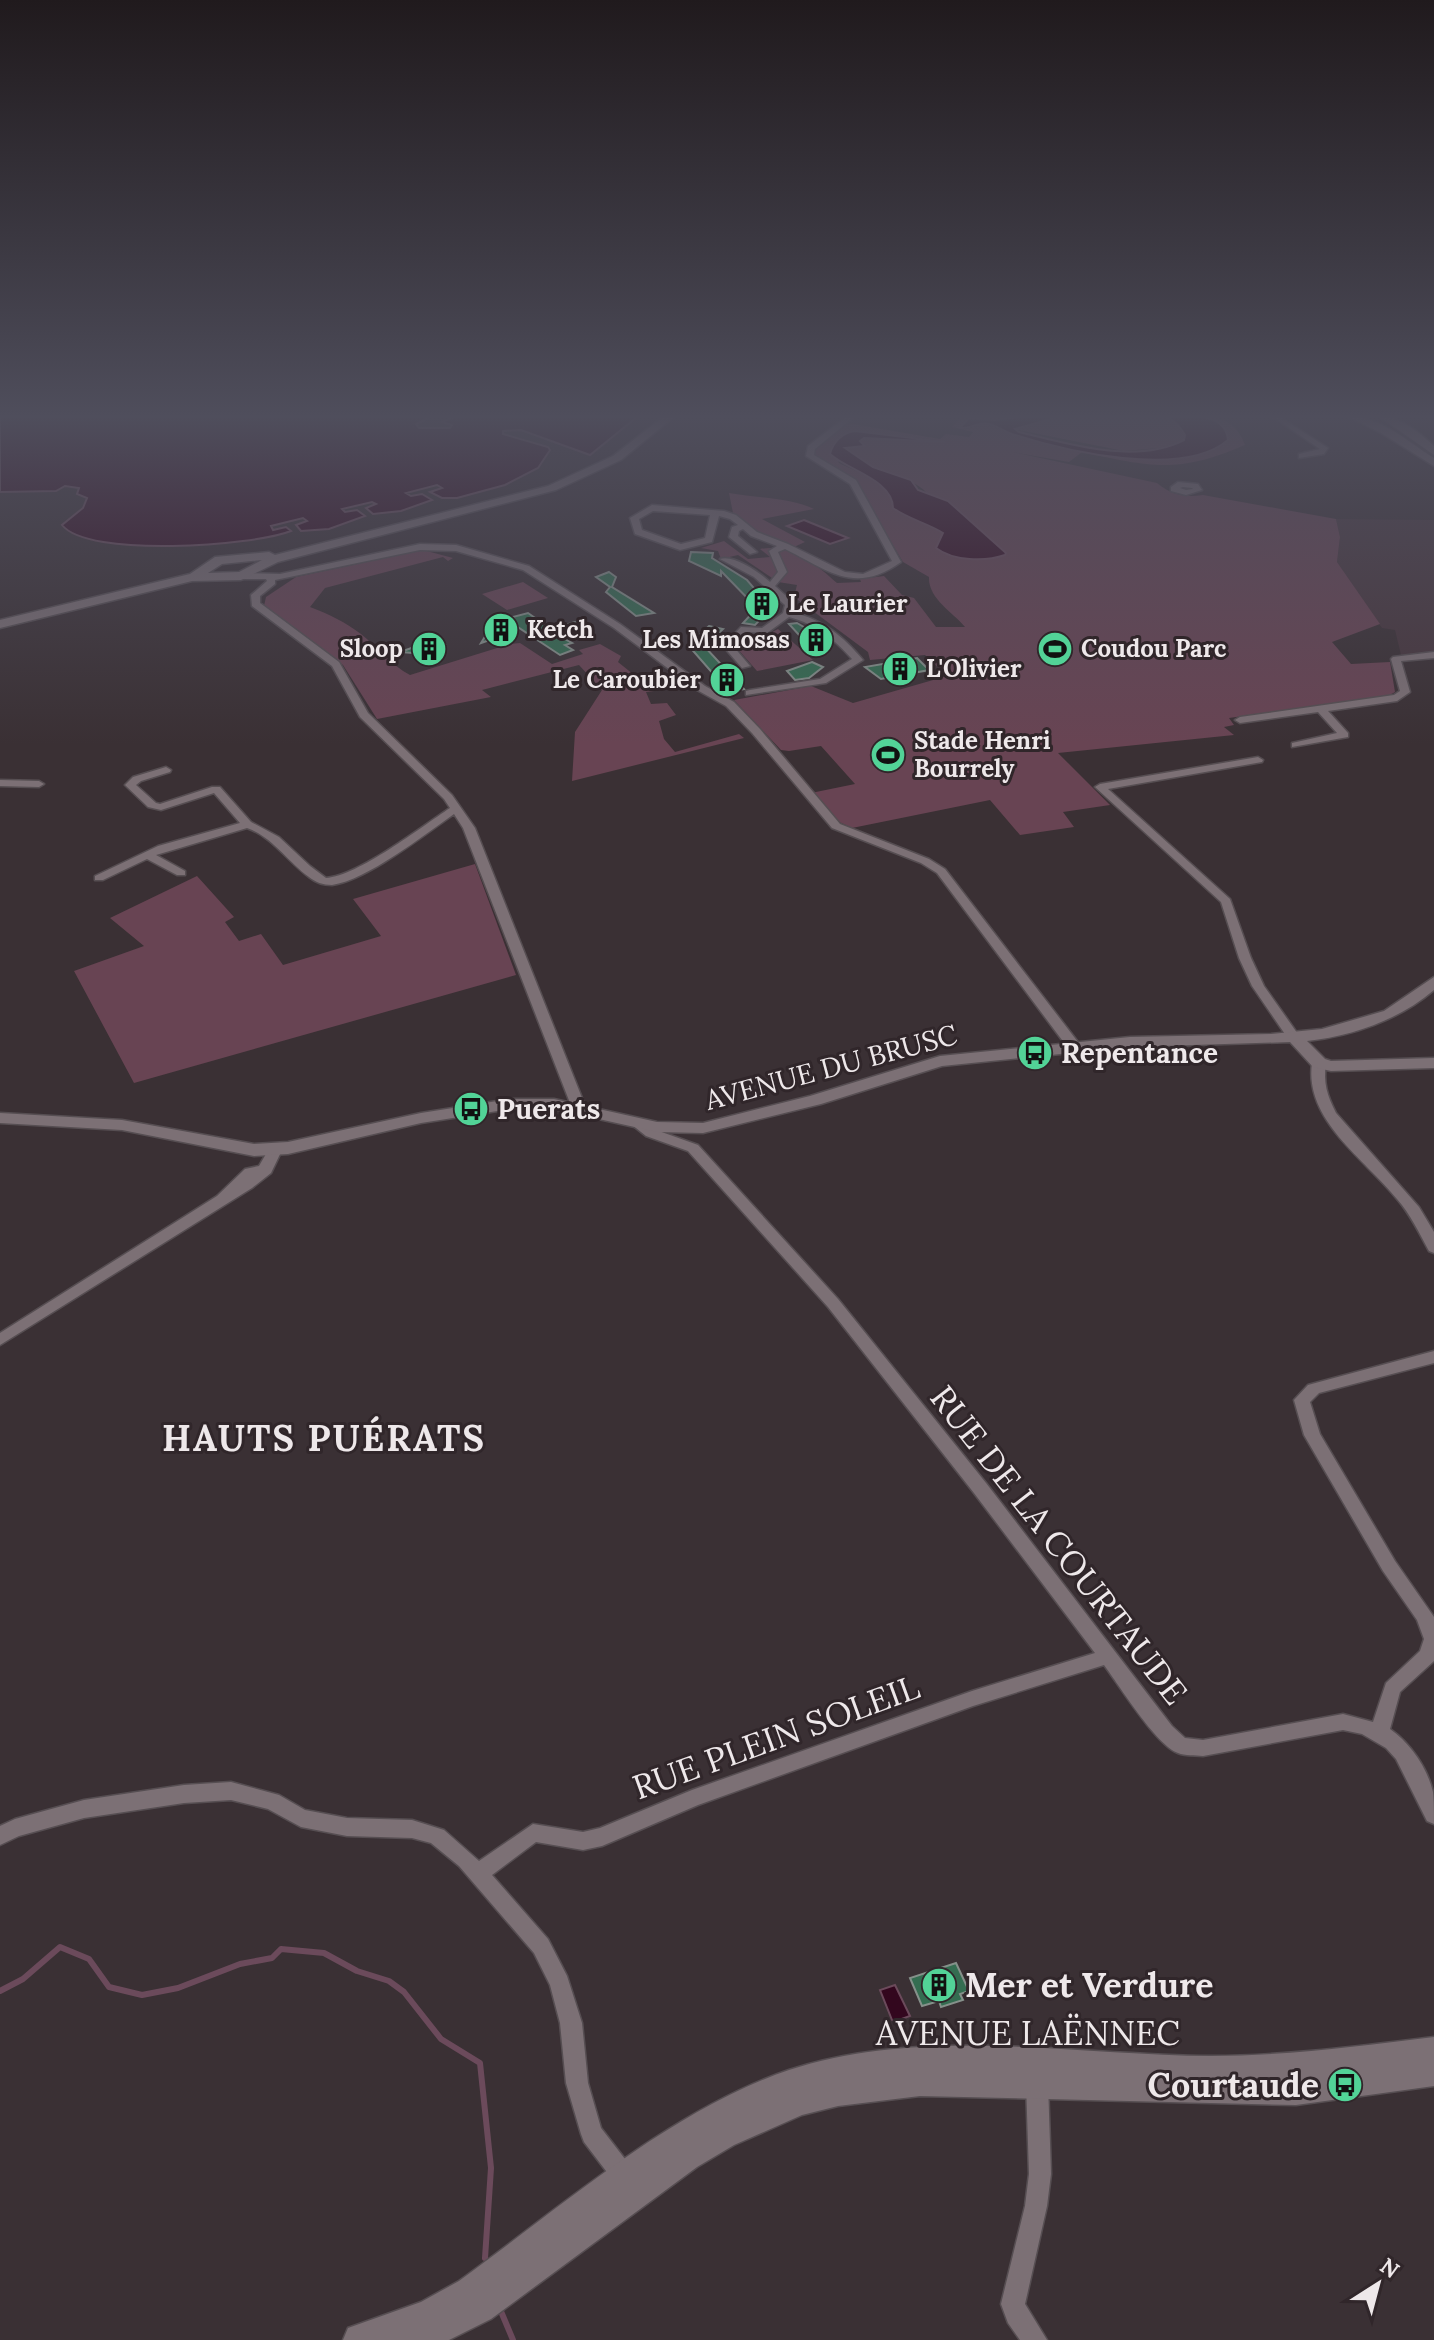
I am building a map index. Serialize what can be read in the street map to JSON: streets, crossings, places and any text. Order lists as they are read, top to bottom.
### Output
{
  "streets": {
    "main road": ["AVENUE LAËNNEC"],
    "street": ["AVENUE DU BRUSC", "RUE DE LA COURTAUDE", "RUE PLEIN SOLEIL"]
  },
  "crossings": [
    ["AVENUE DU BRUSC", "RUE DE LA COURTAUDE"],
    ["RUE DE LA COURTAUDE", "RUE PLEIN SOLEIL"]
  ],
  "districts": ["HAUTS PUÉRATS"],
  "places": {
    "building": [
      "Le Laurier",
      "Ketch",
      "Les Mimosas",
      "Sloop",
      "L'Olivier",
      "Le Caroubier",
      "Mer et Verdure"
    ],
    "sports": ["Coudou Parc", "Stade Henri Bourrely"],
    "bus stop": ["Repentance", "Puerats", "Courtaude"]
  },
  "north": "top right"
}
